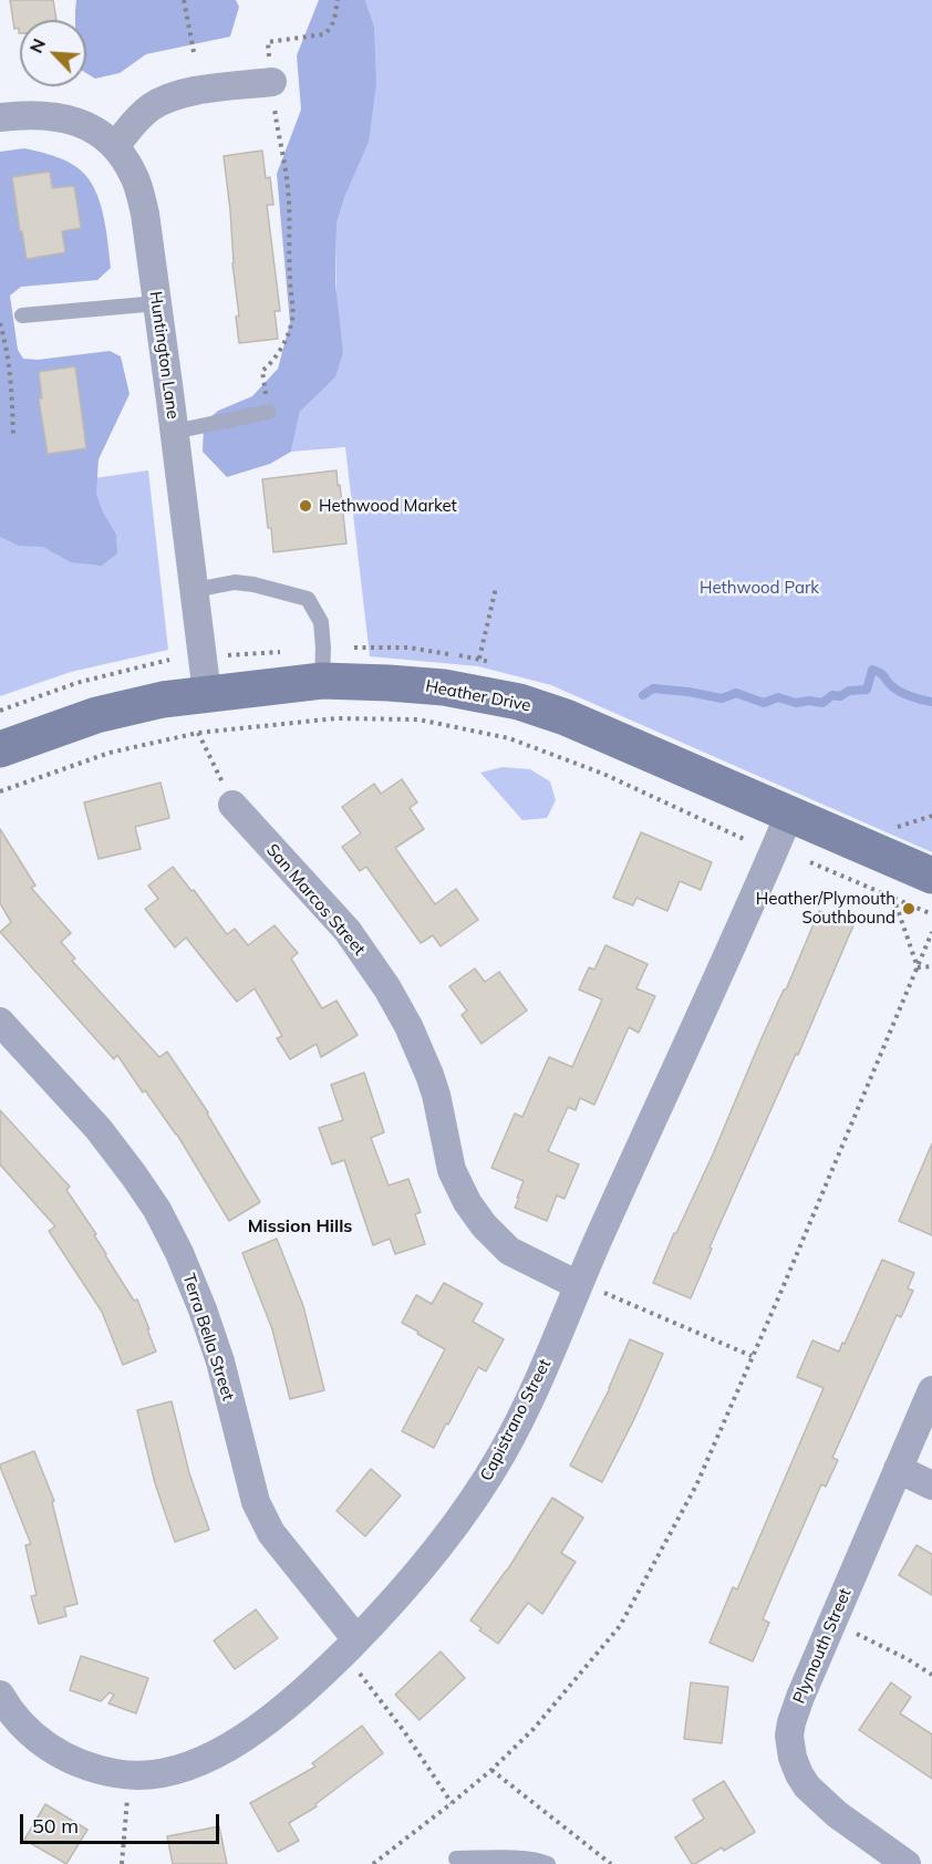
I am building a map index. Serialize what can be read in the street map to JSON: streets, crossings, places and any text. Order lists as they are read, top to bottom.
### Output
{
  "streets": {
    "street": [
      "Huntington Lane",
      "Heather Drive",
      "San Marcos Street",
      "Terra Bella Street",
      "Capistrano Street",
      "Plymouth Street"
    ]
  },
  "crossings": [
    ["Huntington Lane", "Heather Drive"],
    ["Heather Drive", "Capistrano Street"],
    ["San Marcos Street", "Capistrano Street"],
    ["Terra Bella Street", "Capistrano Street"]
  ],
  "districts": ["Mission Hills"],
  "parks": ["Hethwood Park"],
  "places": ["Hethwood Market", "Heather/Plymouth Southbound"],
  "scale_bar": "50 m",
  "north": "top left"
}
